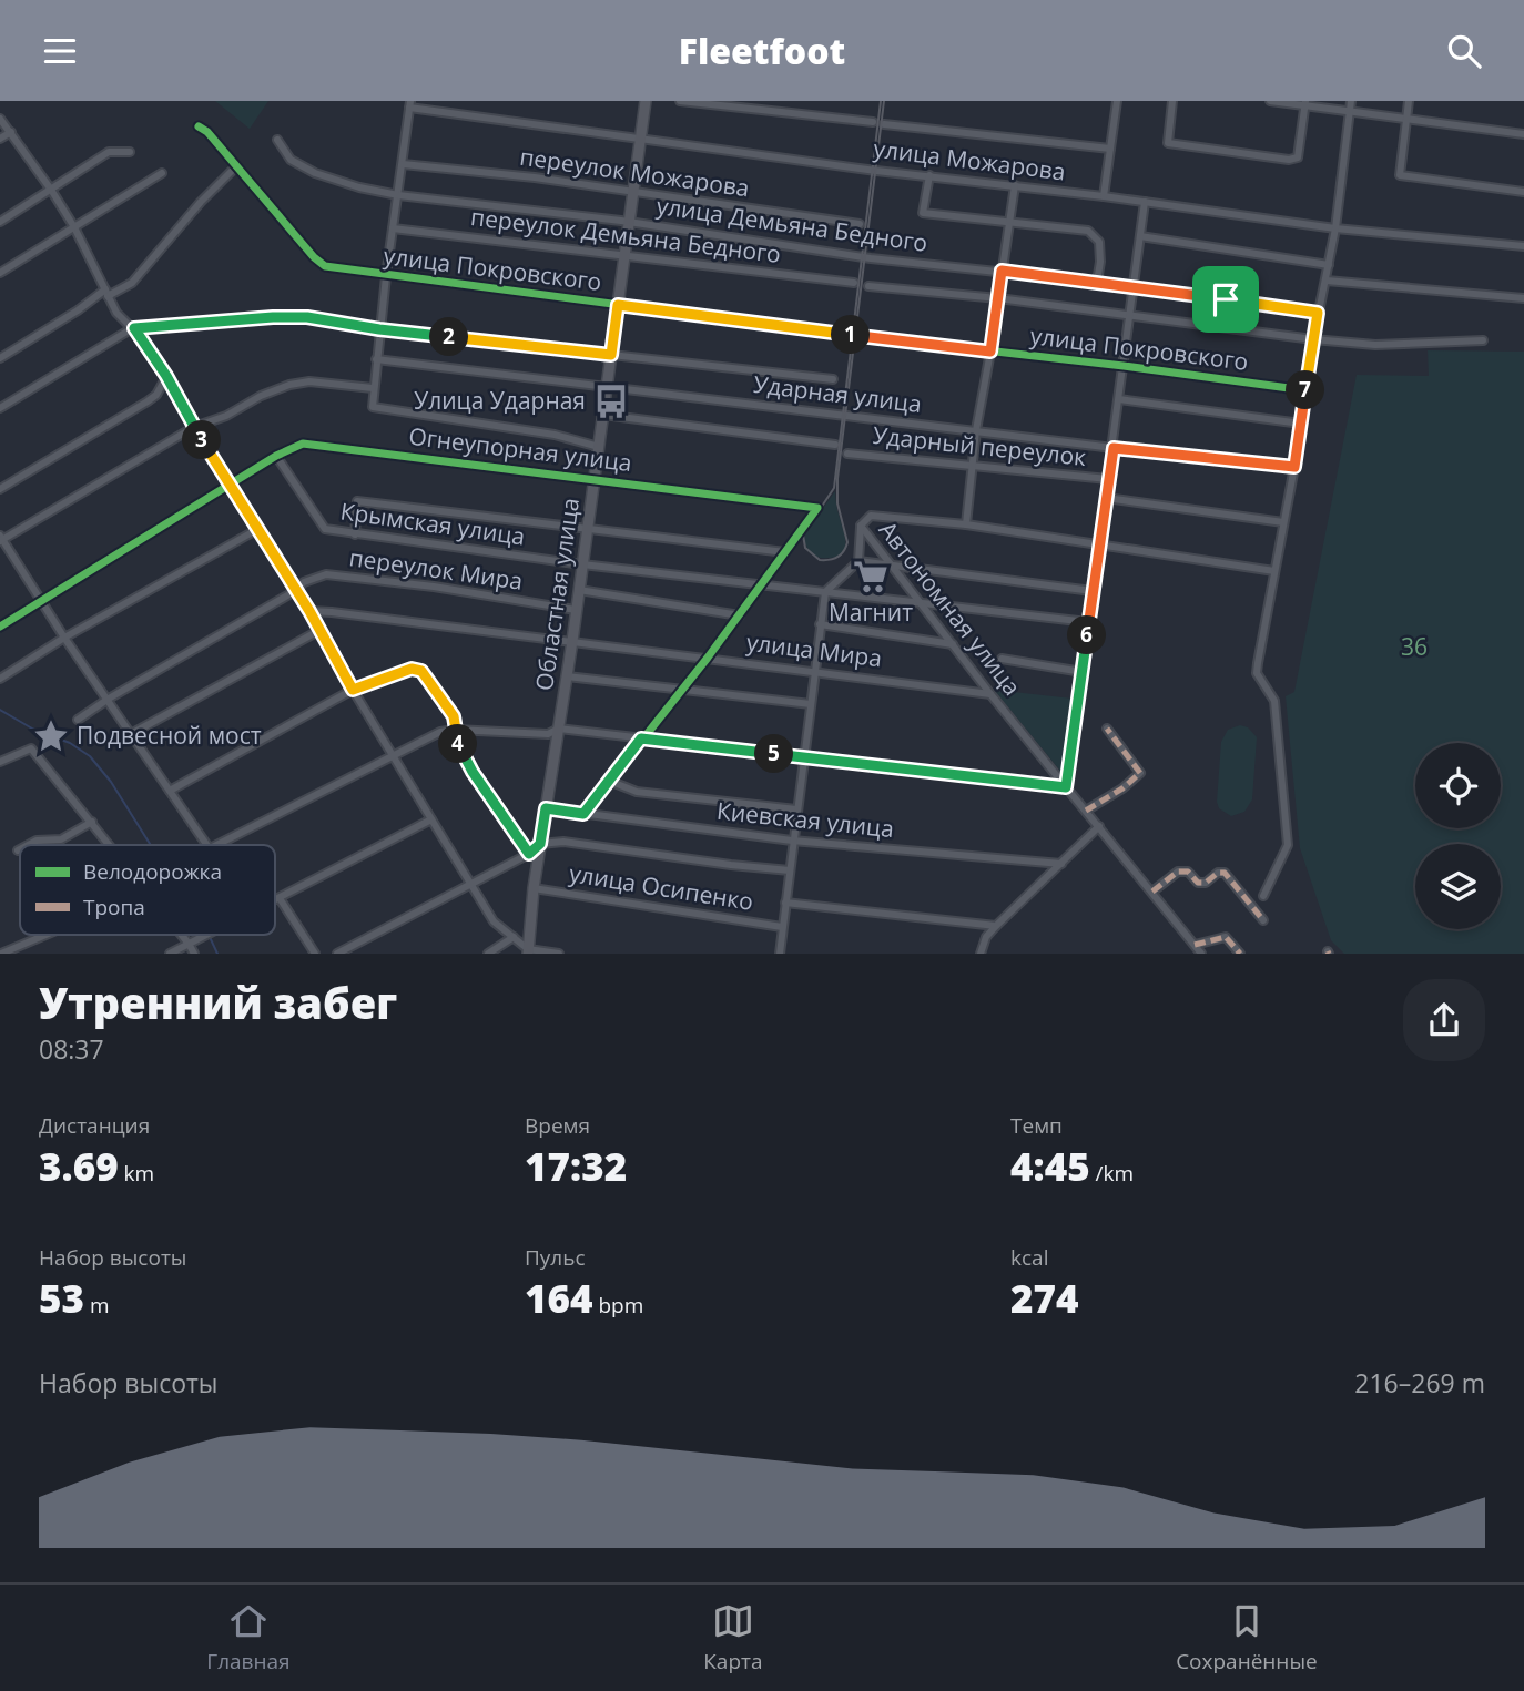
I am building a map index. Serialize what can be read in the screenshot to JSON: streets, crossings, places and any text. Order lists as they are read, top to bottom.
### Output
{
  "streets": {
    "main road": ["Областная улица"],
    "street": [
      "улица Можарова",
      "переулок Можарова",
      "улица Демьяна Бедного",
      "переулок Демьяна Бедного",
      "улица Покровского",
      "Ударная улица",
      "Ударный переулок",
      "Огнеупорная улица",
      "Крымская улица",
      "переулок Мира",
      "Автономная улица",
      "улица Мира",
      "Киевская улица",
      "улица Осипенко"
    ]
  },
  "crossings": [
    ["улица Можарова", "Областная улица"],
    ["переулок Можарова", "Областная улица"],
    ["улица Демьяна Бедного", "Областная улица"],
    ["переулок Демьяна Бедного", "Областная улица"],
    ["улица Покровского", "Областная улица"],
    ["Ударная улица", "Областная улица"],
    ["Огнеупорная улица", "Крымская улица"],
    ["Огнеупорная улица", "Областная улица"],
    ["Крымская улица", "Областная улица"],
    ["Крымская улица", "Автономная улица"],
    ["переулок Мира", "Областная улица"],
    ["Областная улица", "улица Мира"],
    ["Областная улица", "Киевская улица"],
    ["Областная улица", "улица Осипенко"],
    ["Автономная улица", "улица Мира"]
  ],
  "parks": ["36"],
  "places": {
    "bus stop": ["Улица Ударная"],
    "supermarket": ["Магнит"],
    "place": ["Подвесной мост"]
  },
  "legend": ["Велодорожка", "Тропа"],
  "page": {
    "header": "Fleetfoot",
    "pins": [
      "1",
      "2",
      "7",
      "3",
      "6",
      "4",
      "5"
    ],
    "heading": ["Утренний забег", "08:37"],
    "stats": [
      ["Дистанция", "3.69 km"],
      ["Время", "17:32"],
      ["Темп", "4:45 /km"],
      ["Набор высоты", "53 m"],
      ["Пульс", "164 bpm"],
      ["kcal", "274"]
    ],
    "chart": ["Набор высоты", "216–269 m"],
    "tabs": ["Главная", "Карта", "Сохранённые"]
  }
}
